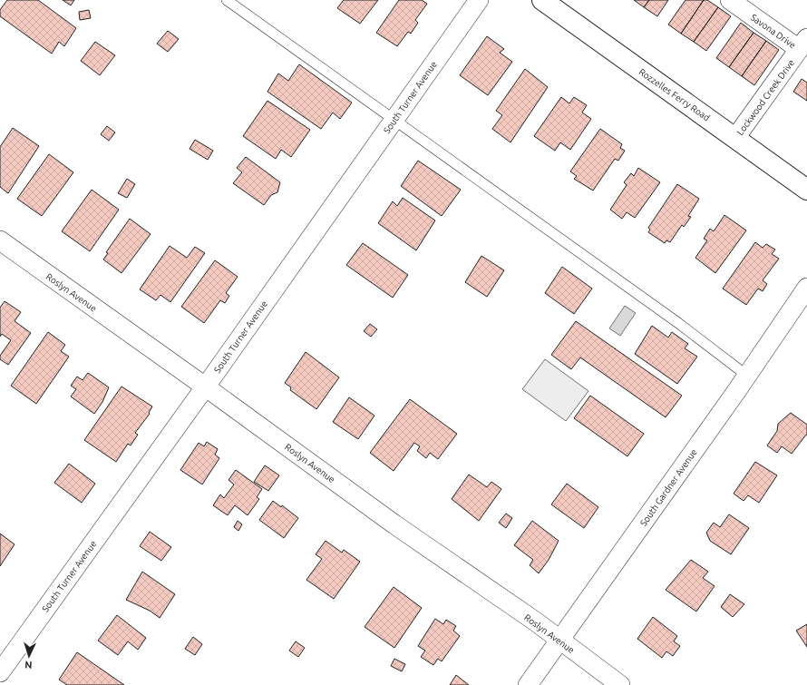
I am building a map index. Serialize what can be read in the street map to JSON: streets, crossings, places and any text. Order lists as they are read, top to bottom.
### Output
{
  "streets": {
    "street": [
      "Savona Drive",
      "Rozzelles Ferry Road",
      "South Turner Avenue",
      "Lockwood Creek Drive",
      "Roslyn Avenue",
      "South Gardner Avenue"
    ]
  },
  "crossings": [
    ["Savona Drive", "Lockwood Creek Drive"],
    ["Rozzelles Ferry Road", "Lockwood Creek Drive"],
    ["South Turner Avenue", "Roslyn Avenue"],
    ["Roslyn Avenue", "South Gardner Avenue"]
  ],
  "north": "bottom"
}
